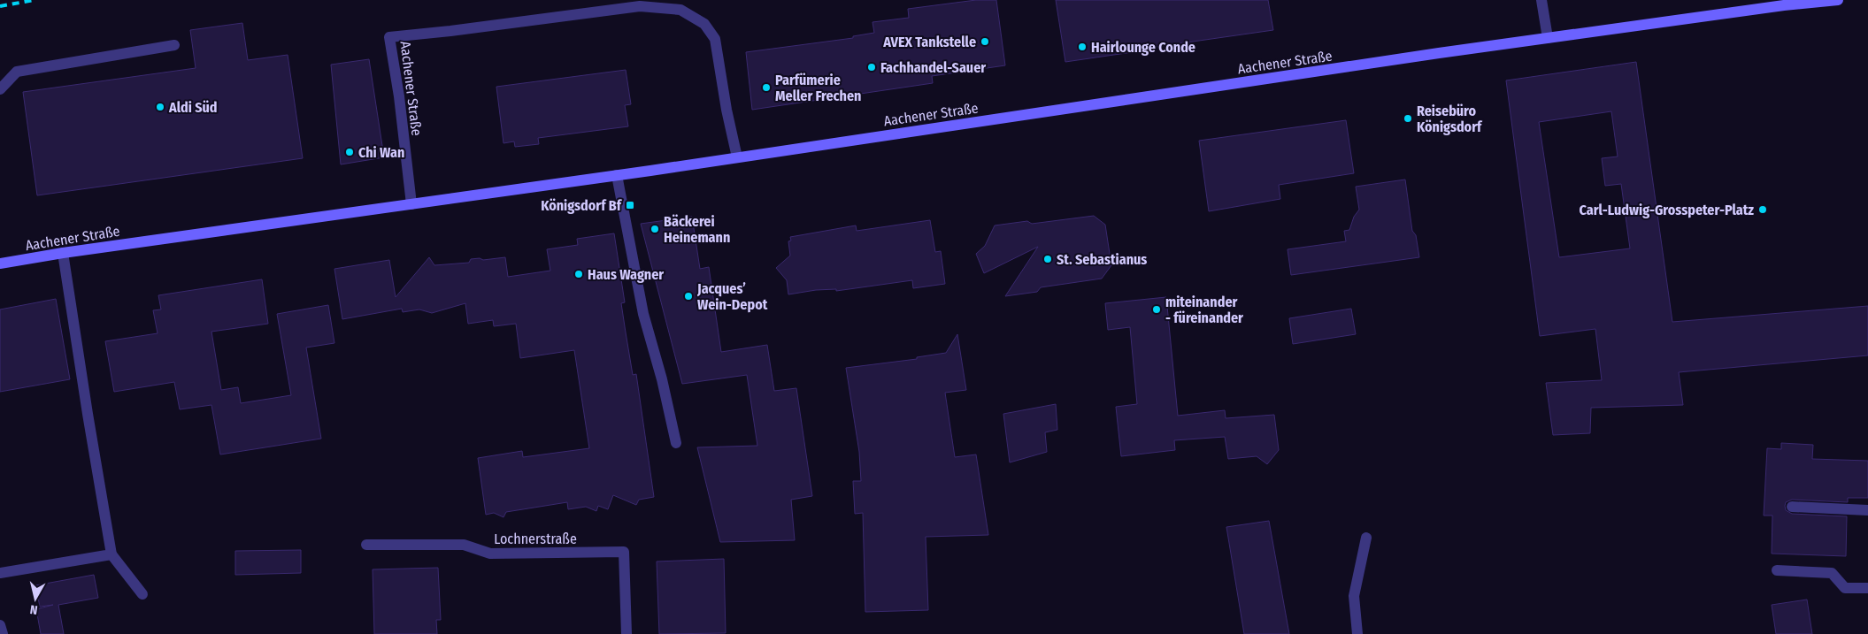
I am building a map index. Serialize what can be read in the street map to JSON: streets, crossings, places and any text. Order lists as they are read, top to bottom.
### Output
{
  "streets": {
    "main road": ["Aachener Straße"],
    "street": ["Lochnerstraße"]
  },
  "places": {
    "other": [
      "AVEX Tankstelle",
      "Hairlounge Conde",
      "Fachhandel-Sauer",
      "Parfümerie Meller Frechen",
      "Aldi Süd",
      "Reisebüro Königsdorf",
      "Chi Wan",
      "Carl-Ludwig-Grosspeter-Platz",
      "Bäckerei Heinemann",
      "St. Sebastianus",
      "Haus Wagner",
      "Jacques’ Wein-Depot",
      "miteinander - füreinander"
    ],
    "transit": ["Königsdorf Bf"]
  },
  "north": "bottom"
}
